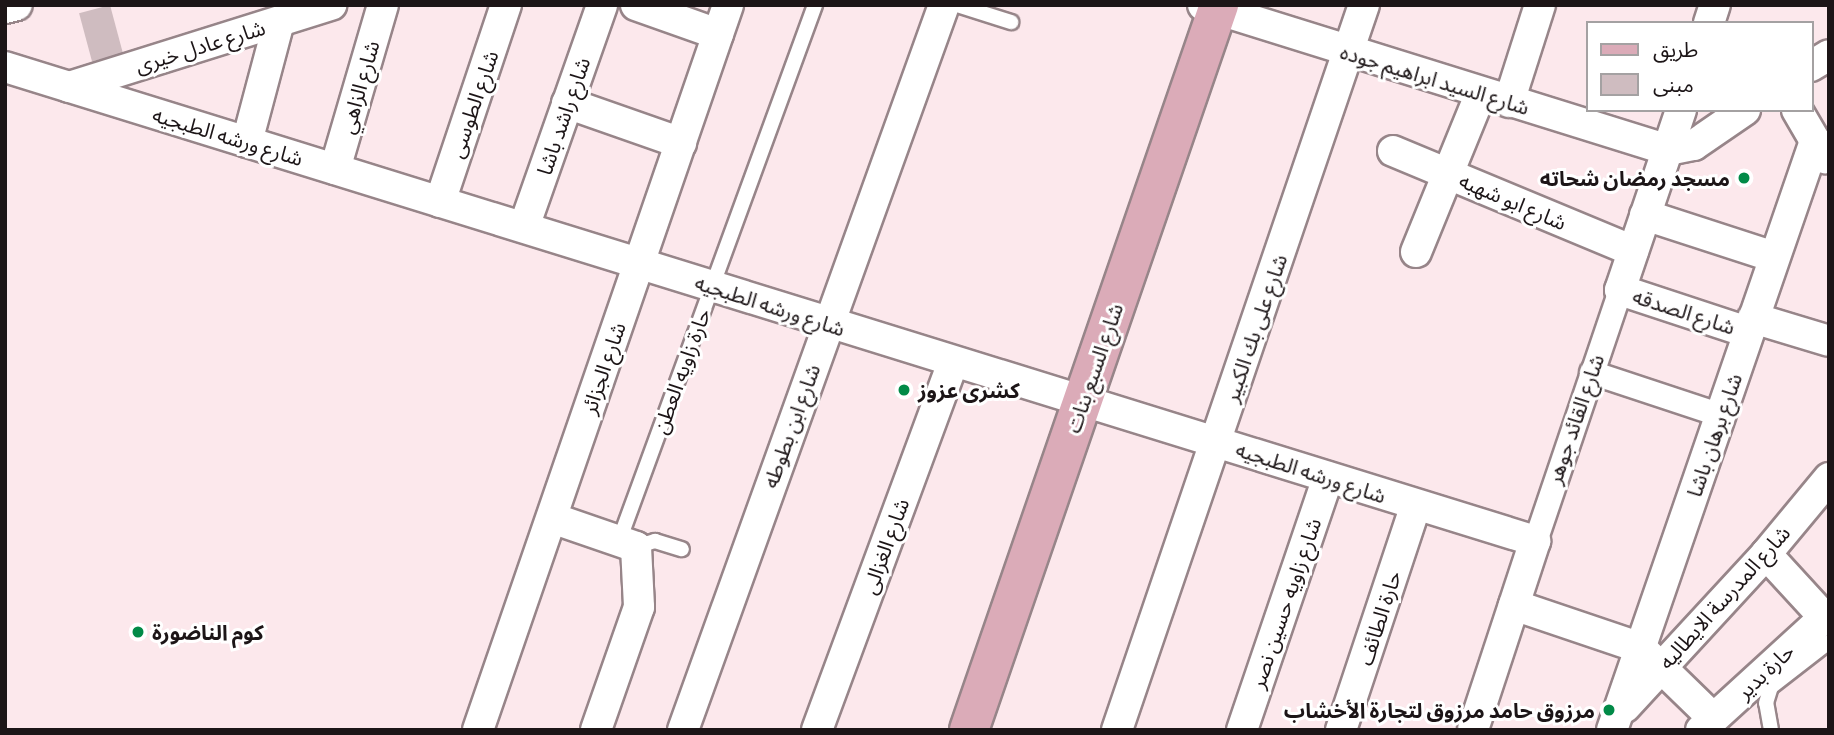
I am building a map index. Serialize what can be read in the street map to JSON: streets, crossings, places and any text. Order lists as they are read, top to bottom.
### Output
{
  "streets": {
    "main road": ["شارع السبع بنات"],
    "street": [
      "شارع عادل خيرى",
      "شارع السيد ابراهيم جوده",
      "شارع الزاهي",
      "شارع الطوسى",
      "شارع راشد باشا",
      "شارع ورشه الطبجيه",
      "شارع ابو شهبه",
      "شارع الصدقه",
      "شارع على بك الكبير",
      "شارع الجزائر",
      "حارة زاويه العطن",
      "شارع القائد جوهر",
      "شارع ابن بطوطه",
      "شارع برهان باشا",
      "شارع الغزالى",
      "شارع المدرسة الايطاليه",
      "شارع زاويه حسين نصر",
      "حارة الطائف",
      "حارة بدير"
    ]
  },
  "crossings": [
    ["شارع عادل خيرى", "شارع ورشه الطبجيه"],
    ["شارع السيد ابراهيم جوده", "شارع على بك الكبير"],
    ["شارع السيد ابراهيم جوده", "شارع السبع بنات"],
    ["شارع السيد ابراهيم جوده", "شارع القائد جوهر"],
    ["شارع الزاهي", "شارع ورشه الطبجيه"],
    ["شارع الطوسى", "شارع ورشه الطبجيه"],
    ["شارع راشد باشا", "شارع ورشه الطبجيه"],
    ["شارع ورشه الطبجيه", "شارع على بك الكبير"],
    ["شارع ورشه الطبجيه", "شارع الجزائر"],
    ["شارع ورشه الطبجيه", "شارع السبع بنات"],
    ["شارع ورشه الطبجيه", "حارة زاويه العطن"],
    ["شارع ورشه الطبجيه", "شارع القائد جوهر"],
    ["شارع ورشه الطبجيه", "شارع ابن بطوطه"],
    ["شارع ورشه الطبجيه", "شارع الغزالى"],
    ["شارع ورشه الطبجيه", "شارع زاويه حسين نصر"],
    ["شارع ورشه الطبجيه", "حارة الطائف"],
    ["شارع ابو شهبه", "شارع القائد جوهر"],
    ["شارع الصدقه", "شارع القائد جوهر"],
    ["شارع الصدقه", "شارع برهان باشا"],
    ["شارع برهان باشا", "شارع المدرسة الايطاليه"]
  ],
  "places": [
    "مسجد رمضان شحاته",
    "كشرى عزوز",
    "كوم الناضورة",
    "مرزوق حامد مرزوق لتجارة الأخشاب"
  ],
  "legend": ["طريق", "مبنى"]
}
